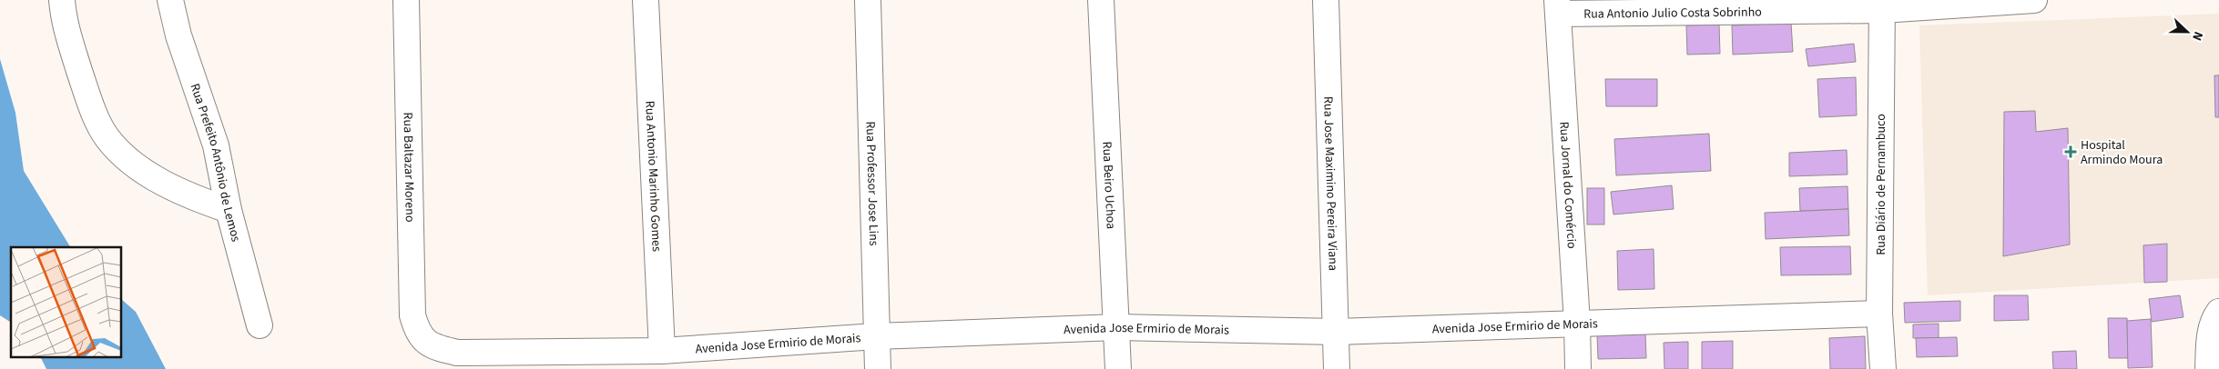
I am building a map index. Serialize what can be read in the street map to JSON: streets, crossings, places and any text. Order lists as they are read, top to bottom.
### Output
{
  "streets": {
    "street": [
      "Rua Antonio Julio Costa Sobrinho",
      "Rua Prefeito Antônio de Lemos",
      "Rua Baltazar Moreno",
      "Rua Antonio Marinho Gomes",
      "Rua Professor Jose Lins",
      "Rua Beiro Uchoa",
      "Rua Jose Maximino Pereira Viana",
      "Rua Jornal do Comércio",
      "Rua Diário de Pernambuco",
      "Avenida Jose Ermirio de Morais"
    ]
  },
  "crossings": [
    ["Rua Antonio Julio Costa Sobrinho", "Rua Jornal do Comércio"],
    ["Rua Antonio Julio Costa Sobrinho", "Rua Diário de Pernambuco"],
    ["Rua Baltazar Moreno", "Avenida Jose Ermirio de Morais"],
    ["Rua Antonio Marinho Gomes", "Avenida Jose Ermirio de Morais"],
    ["Rua Professor Jose Lins", "Avenida Jose Ermirio de Morais"],
    ["Rua Beiro Uchoa", "Avenida Jose Ermirio de Morais"],
    ["Rua Jose Maximino Pereira Viana", "Avenida Jose Ermirio de Morais"],
    ["Rua Jornal do Comércio", "Avenida Jose Ermirio de Morais"],
    ["Rua Diário de Pernambuco", "Avenida Jose Ermirio de Morais"]
  ],
  "places": {
    "health": ["Hospital Armindo Moura"]
  },
  "north": "right"
}
